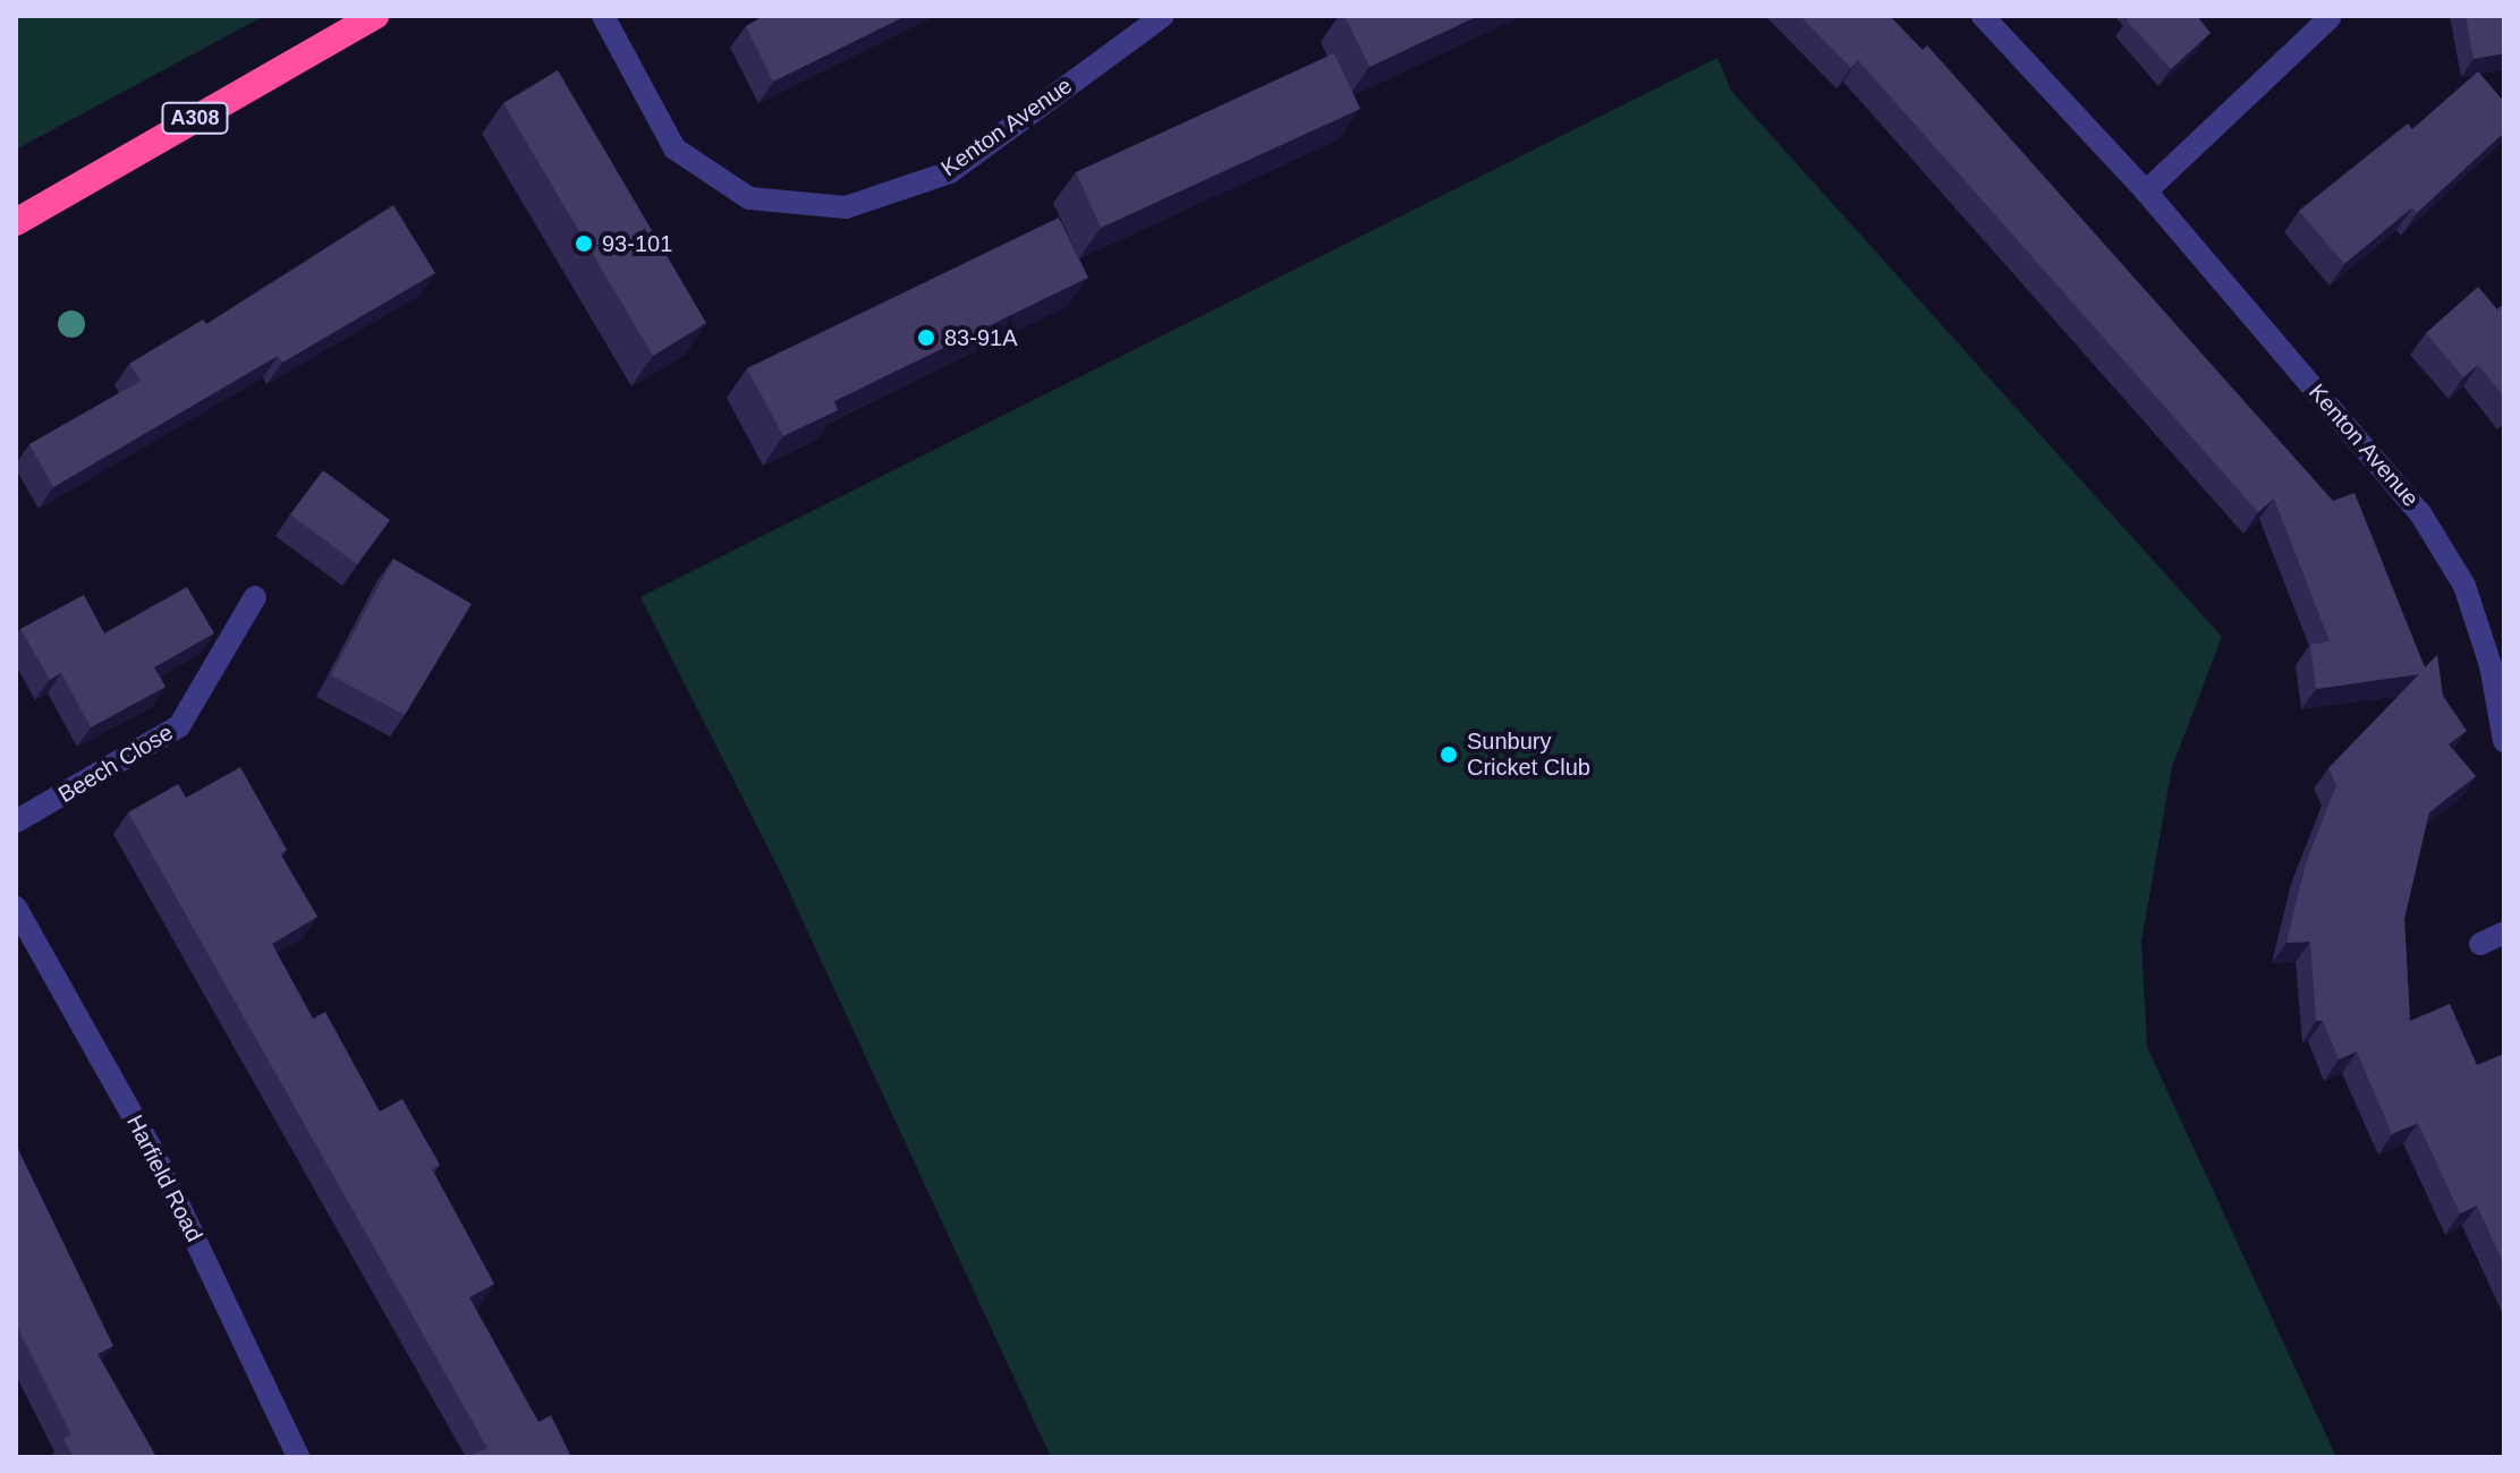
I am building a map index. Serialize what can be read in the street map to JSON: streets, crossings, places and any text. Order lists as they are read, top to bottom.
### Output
{
  "streets": {
    "highway": ["A308"],
    "street": ["Kenton Avenue", "Beech Close", "Harfield Road"]
  },
  "places": ["93-101", "83-91A", "Sunbury Cricket Club"]
}
